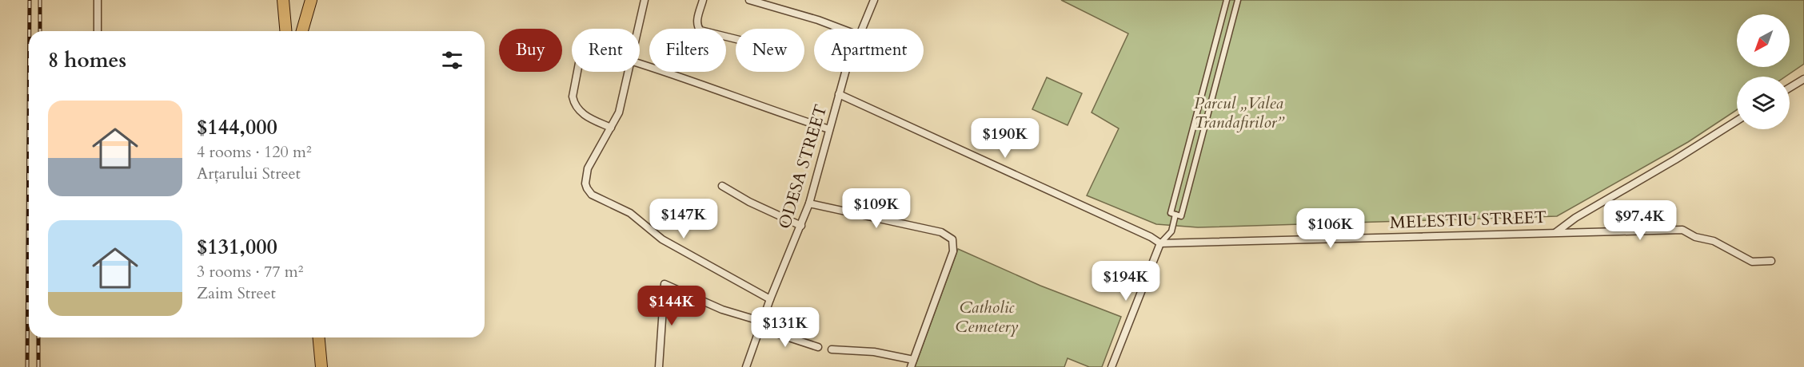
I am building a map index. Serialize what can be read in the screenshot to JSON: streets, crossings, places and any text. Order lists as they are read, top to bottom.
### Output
{
  "streets": {
    "street": ["ODESA STREET", "MELESTIU STREET"]
  },
  "parks": ["Parcul „Valea Trandafirilor”", "Catholic Cemetery"],
  "north": "bottom left",
  "page": {
    "chip": [
      "Buy",
      "Rent",
      "Filters",
      "New",
      "Apartment"
    ],
    "heading": "8 homes",
    "list": [
      {
        "name": "$144,000",
        "note": "4 rooms · 120 m² · Arțarului Street"
      },
      {
        "name": "$131,000",
        "note": "3 rooms · 77 m² · Zaim Street"
      }
    ],
    "price": [
      "$190K",
      "$109K",
      "$147K",
      "$97.4K",
      "$106K",
      "$194K",
      "$144K",
      "$131K"
    ]
  }
}
